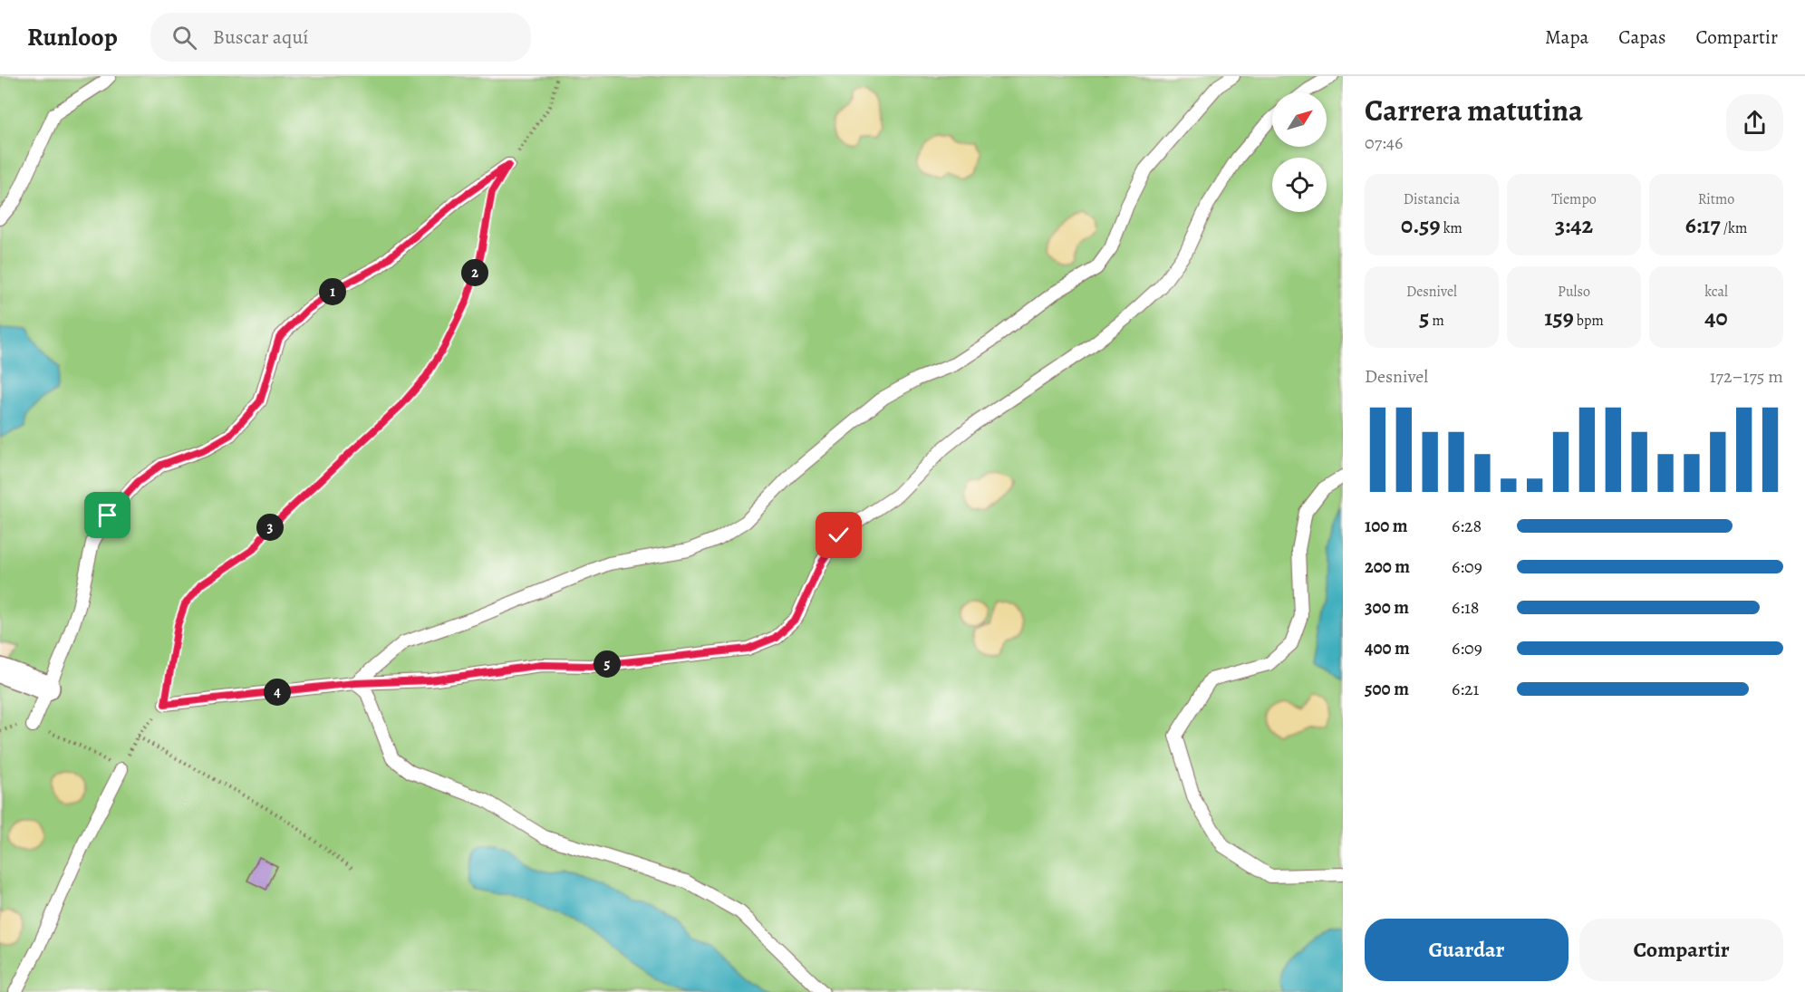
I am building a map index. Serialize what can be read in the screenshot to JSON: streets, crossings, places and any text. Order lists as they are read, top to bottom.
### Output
{
  "north": "top right",
  "page": {
    "header": "Runloop",
    "search": "Buscar aquí",
    "nav": ["Mapa", "Capas", "Compartir"],
    "heading": ["Carrera matutina", "07:46"],
    "stats": [
      ["Distancia", "0.59 km"],
      ["Tiempo", "3:42"],
      ["Ritmo", "6:17 /km"],
      ["Desnivel", "5 m"],
      ["Pulso", "159 bpm"],
      ["kcal", "40"]
    ],
    "pins": [
      "2",
      "1",
      "3",
      "5",
      "4"
    ],
    "chart": ["Desnivel", "172–175 m"],
    "list": [
      {
        "name": "100 m",
        "note": "6:28"
      },
      {
        "name": "200 m",
        "note": "6:09"
      },
      {
        "name": "300 m",
        "note": "6:18"
      },
      {
        "name": "400 m",
        "note": "6:09"
      },
      {
        "name": "500 m",
        "note": "6:21"
      }
    ],
    "buttons": ["Guardar", "Compartir"]
  }
}
